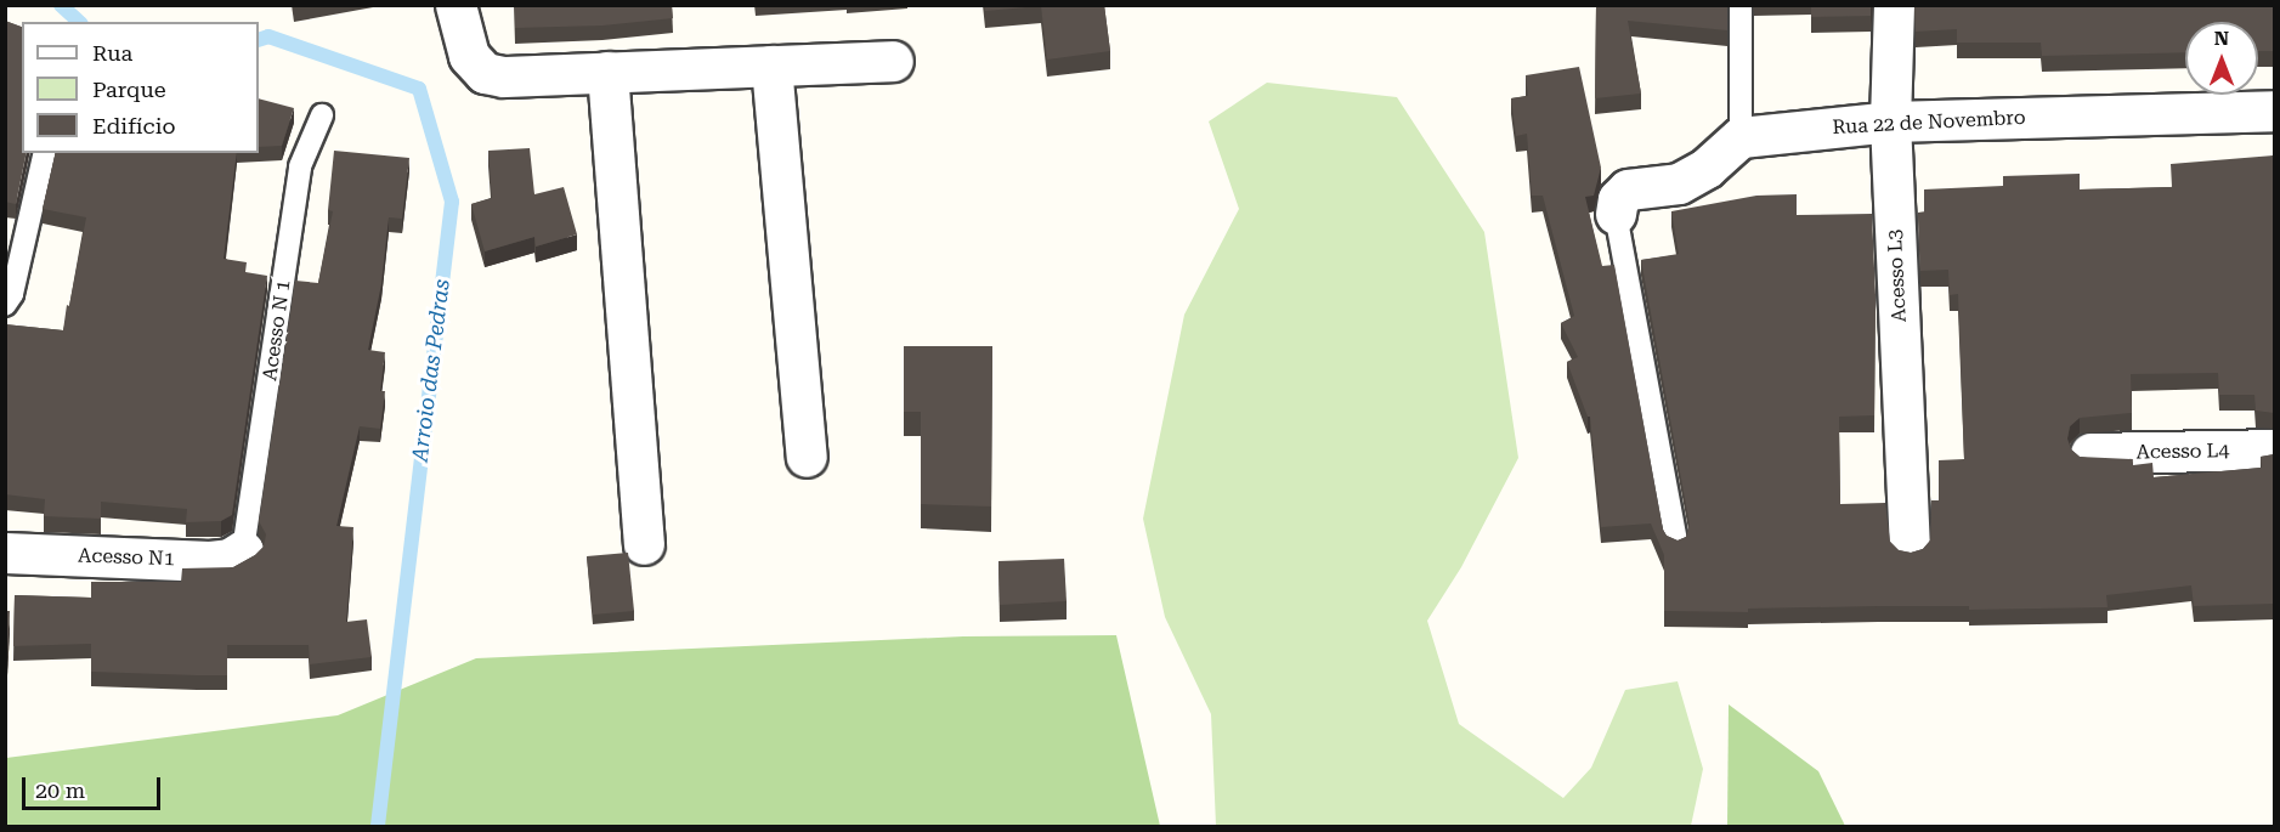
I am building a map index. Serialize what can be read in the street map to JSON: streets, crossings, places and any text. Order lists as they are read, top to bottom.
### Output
{
  "streets": {
    "street": [
      "Rua 22 de Novembro",
      "Acesso L3",
      "Acesso L4",
      "Acesso N1"
    ],
    "lane": ["Acesso N 1"]
  },
  "crossings": [
    ["Rua 22 de Novembro", "Acesso L3"],
    ["Acesso N 1", "Acesso N1"]
  ],
  "water": ["Arroio das Pedras"],
  "legend": ["Rua", "Parque", "Edifício"],
  "scale_bar": "20 m",
  "north": "top"
}
